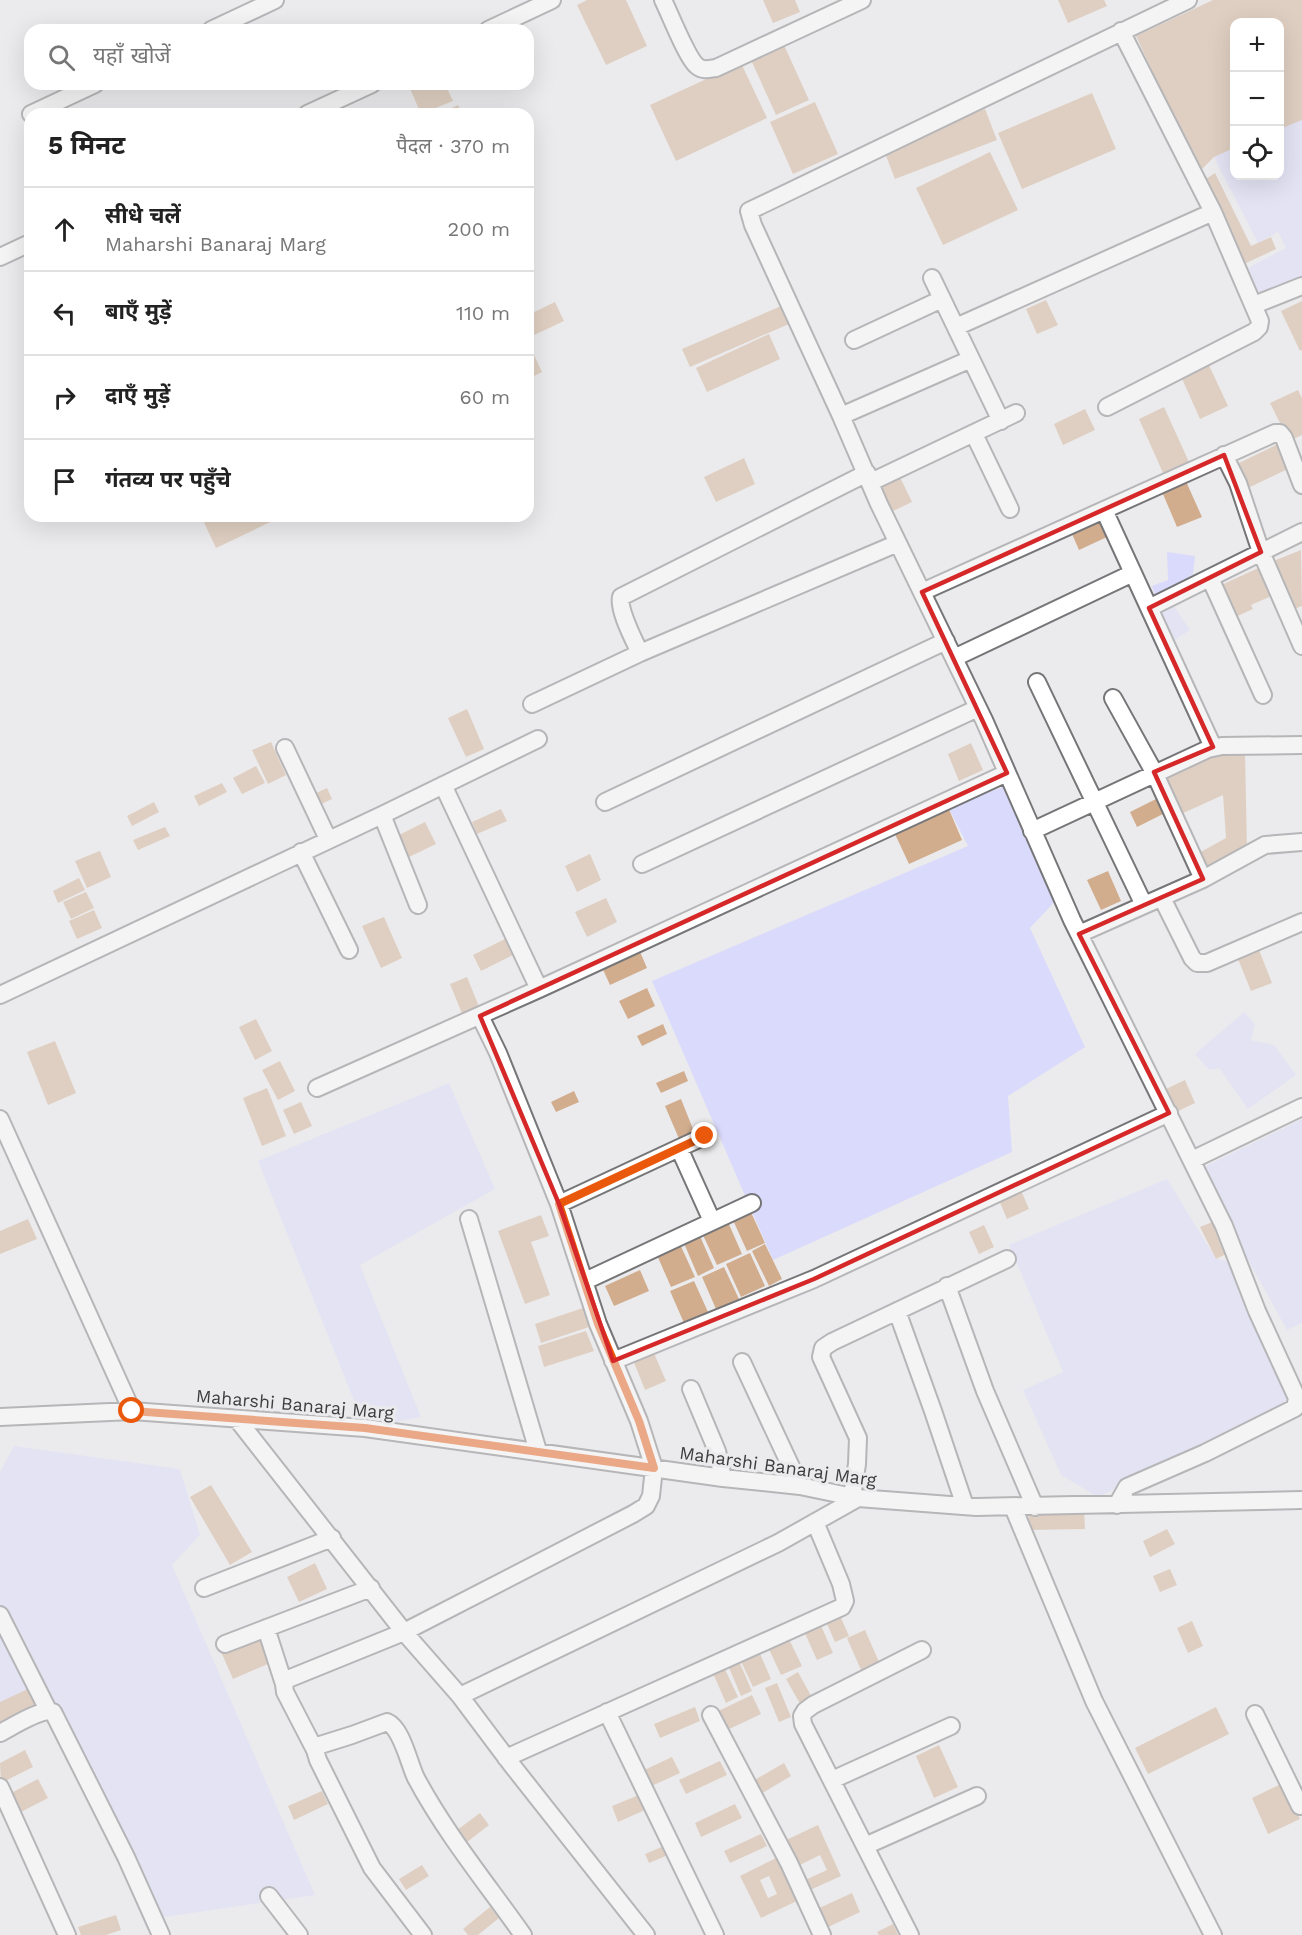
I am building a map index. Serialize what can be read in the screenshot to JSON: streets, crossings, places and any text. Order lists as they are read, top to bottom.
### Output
{
  "streets": {
    "street": ["Maharshi Banaraj Marg"]
  },
  "page": {
    "map_buttons": ["+", "−"],
    "search": "यहाँ खोजें",
    "heading": ["5 मिनट", "पैदल · 370 m"],
    "list": [
      ["सीधे चलें", "Maharshi Banaraj Marg", "200 m"],
      ["बाएँ मुड़ें", "110 m"],
      ["दाएँ मुड़ें", "60 m"],
      "गंतव्य पर पहुँचे"
    ]
  }
}
